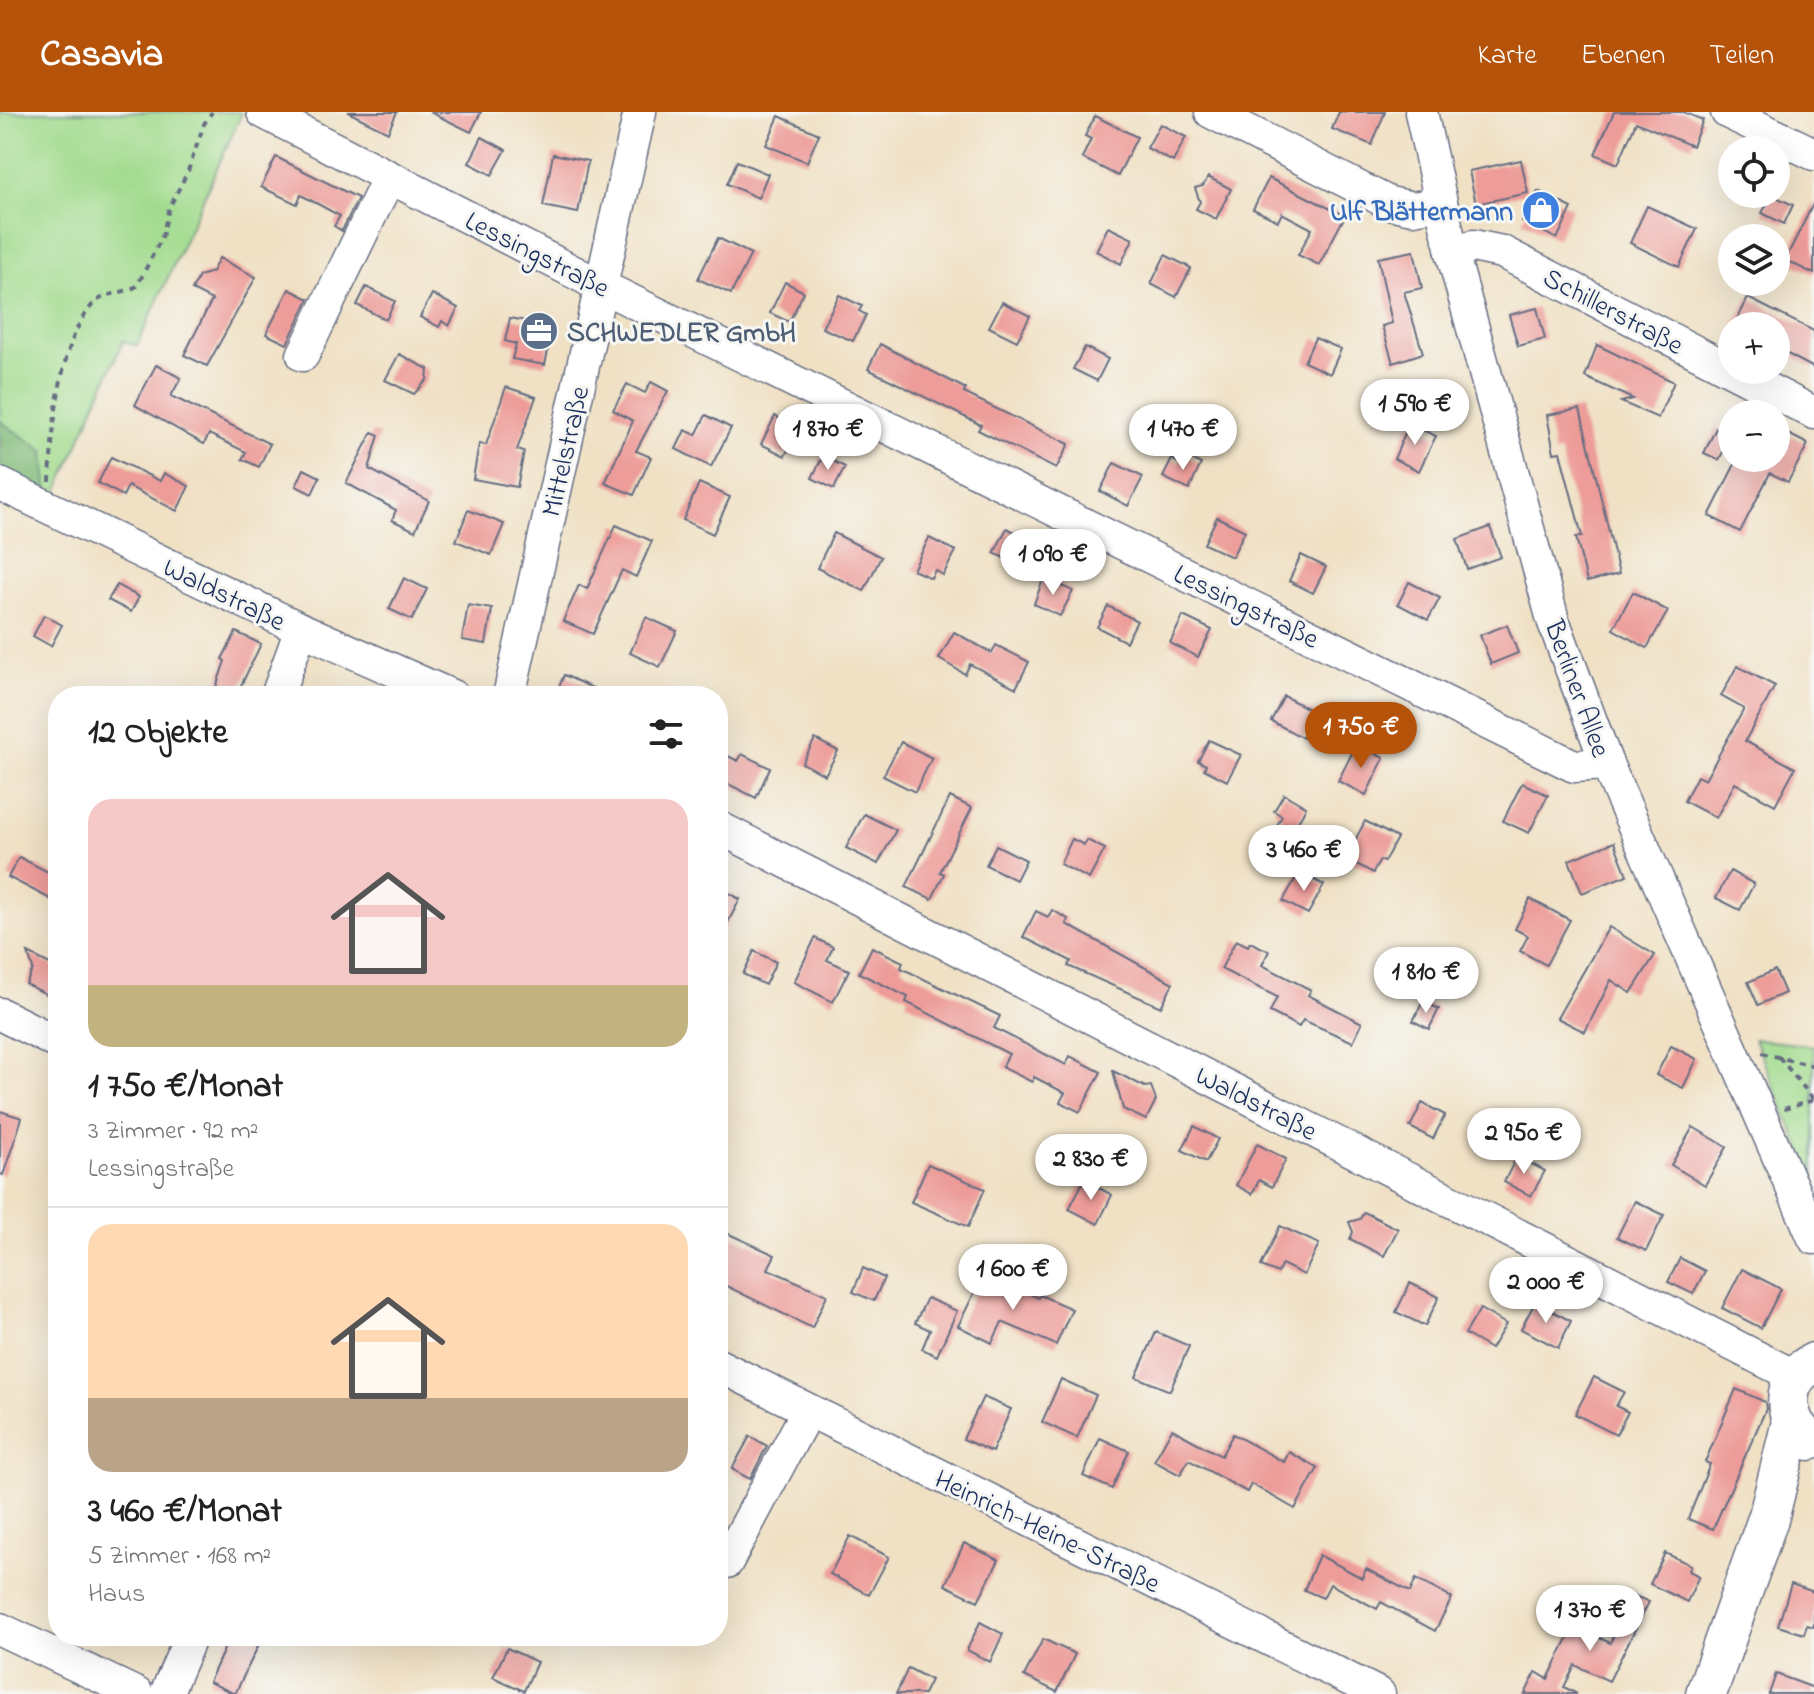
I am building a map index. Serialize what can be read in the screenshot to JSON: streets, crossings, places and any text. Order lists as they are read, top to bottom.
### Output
{
  "streets": {
    "street": [
      "Lessingstraße",
      "Schillerstraße",
      "Mittelstraße",
      "Waldstraße",
      "Berliner Allee",
      "Heinrich-Heine-Straße"
    ]
  },
  "crossings": [
    ["Lessingstraße", "Mittelstraße"],
    ["Lessingstraße", "Berliner Allee"],
    ["Schillerstraße", "Berliner Allee"]
  ],
  "places": {
    "shop": ["Ulf Blättermann"],
    "office": ["SCHWEDLER GmbH"]
  },
  "page": {
    "header": "Casavia",
    "nav": ["Karte", "Ebenen", "Teilen"],
    "map_buttons": ["+", "−"],
    "price": [
      "1 590 €",
      "1 870 €",
      "1 470 €",
      "1 090 €",
      "1 750 €",
      "3 460 €",
      "1 810 €",
      "2 950 €",
      "2 830 €",
      "1 600 €",
      "2 000 €",
      "1 370 €"
    ],
    "heading": "12 Objekte",
    "list": [
      {
        "name": "1 750 €/Monat",
        "note": "3 Zimmer · 92 m² · Lessingstraße"
      },
      {
        "name": "3 460 €/Monat",
        "note": "5 Zimmer · 168 m² · Haus"
      }
    ]
  }
}
